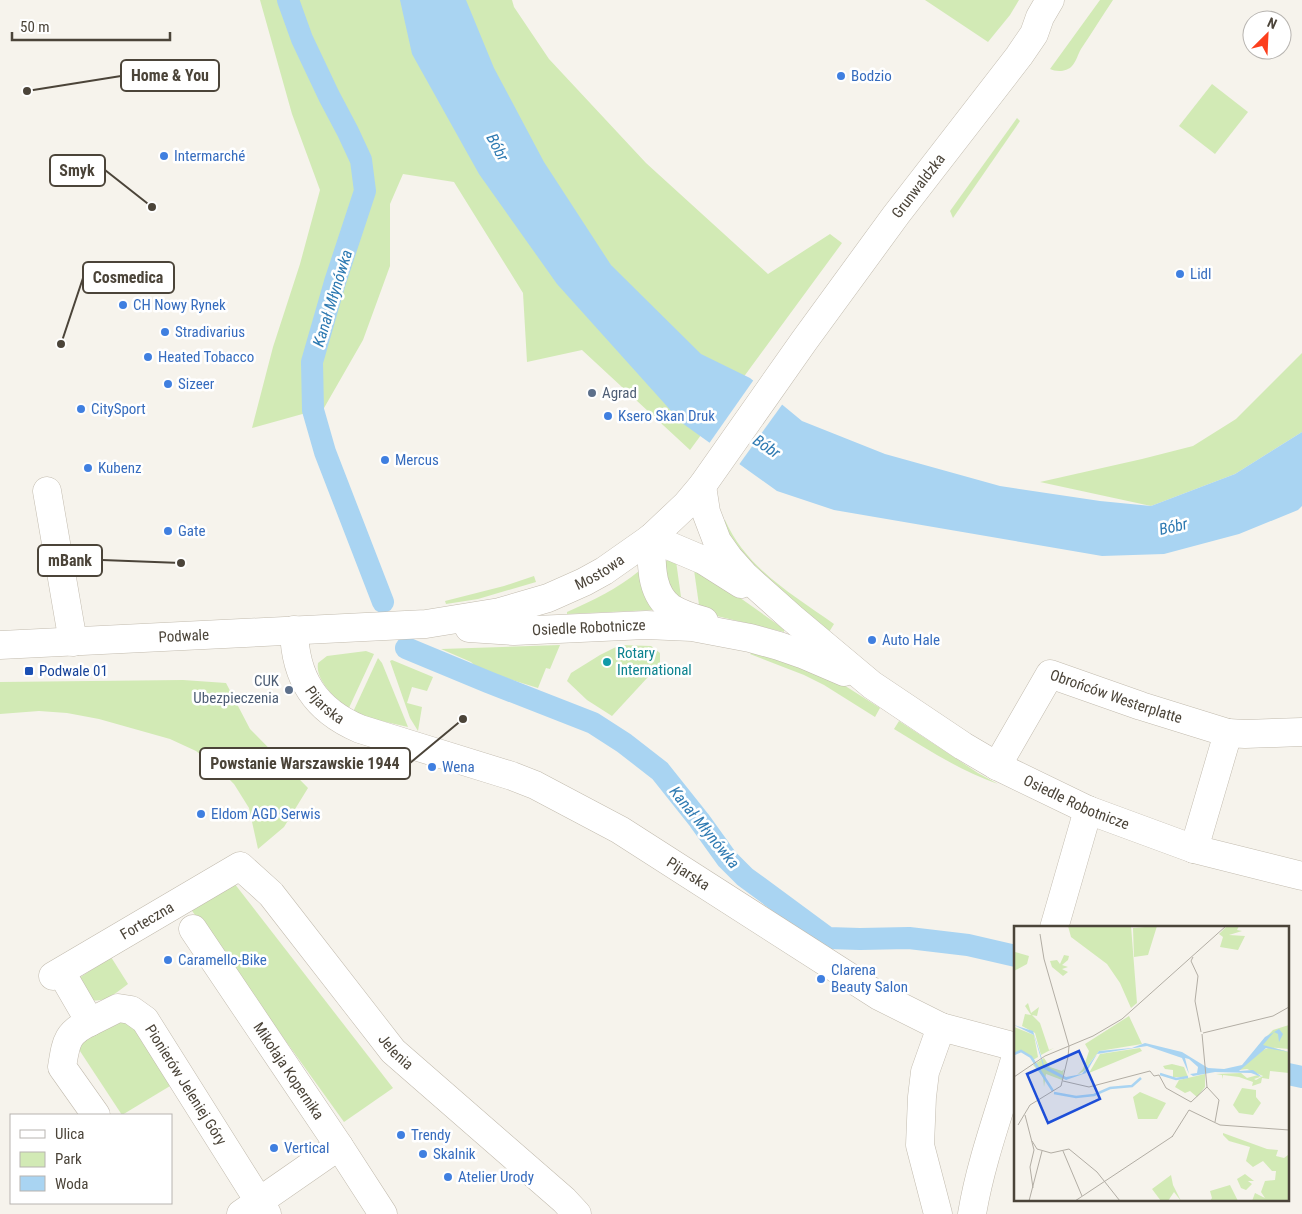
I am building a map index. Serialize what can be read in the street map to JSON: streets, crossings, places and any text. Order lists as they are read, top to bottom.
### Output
{
  "streets": {
    "street": [
      "Grunwaldzka",
      "Mostowa",
      "Osiedle Robotnicze",
      "Podwale",
      "Obrońców Westerplatte",
      "Pijarska",
      "Forteczna",
      "Jelenia",
      "Mikołaja Kopernika",
      "Pionierów Jeleniej Góry"
    ]
  },
  "crossings": [
    ["Grunwaldzka", "Mostowa"],
    ["Mostowa", "Osiedle Robotnicze"],
    ["Mostowa", "Podwale"],
    ["Mostowa", "Pijarska"],
    ["Osiedle Robotnicze", "Obrońców Westerplatte"],
    ["Podwale", "Pijarska"],
    ["Forteczna", "Jelenia"],
    ["Forteczna", "Pionierów Jeleniej Góry"],
    ["Mikołaja Kopernika", "Pionierów Jeleniej Góry"]
  ],
  "water": ["Bóbr", "Kanał Młynówka"],
  "places": {
    "other": [
      "Bodzio",
      "Home & You",
      "Intermarché",
      "Smyk",
      "Lidl",
      "CH Nowy Rynek",
      "Stradivarius",
      "Cosmedica",
      "Heated Tobacco",
      "Sizeer",
      "Agrad",
      "CitySport",
      "Ksero Skan Druk",
      "Mercus",
      "Kubenz",
      "Gate",
      "mBank",
      "Auto Hale",
      "Rotary International",
      "CUK Ubezpieczenia",
      "Powstanie Warszawskie 1944",
      "Wena",
      "Eldom AGD Serwis",
      "Caramello-Bike",
      "Clarena Beauty Salon",
      "Trendy",
      "Vertical",
      "Skalnik",
      "Atelier Urody"
    ],
    "transit": ["Podwale 01"]
  },
  "legend": ["Ulica", "Park", "Woda"],
  "scale_bar": "50 m",
  "north": "top right"
}
